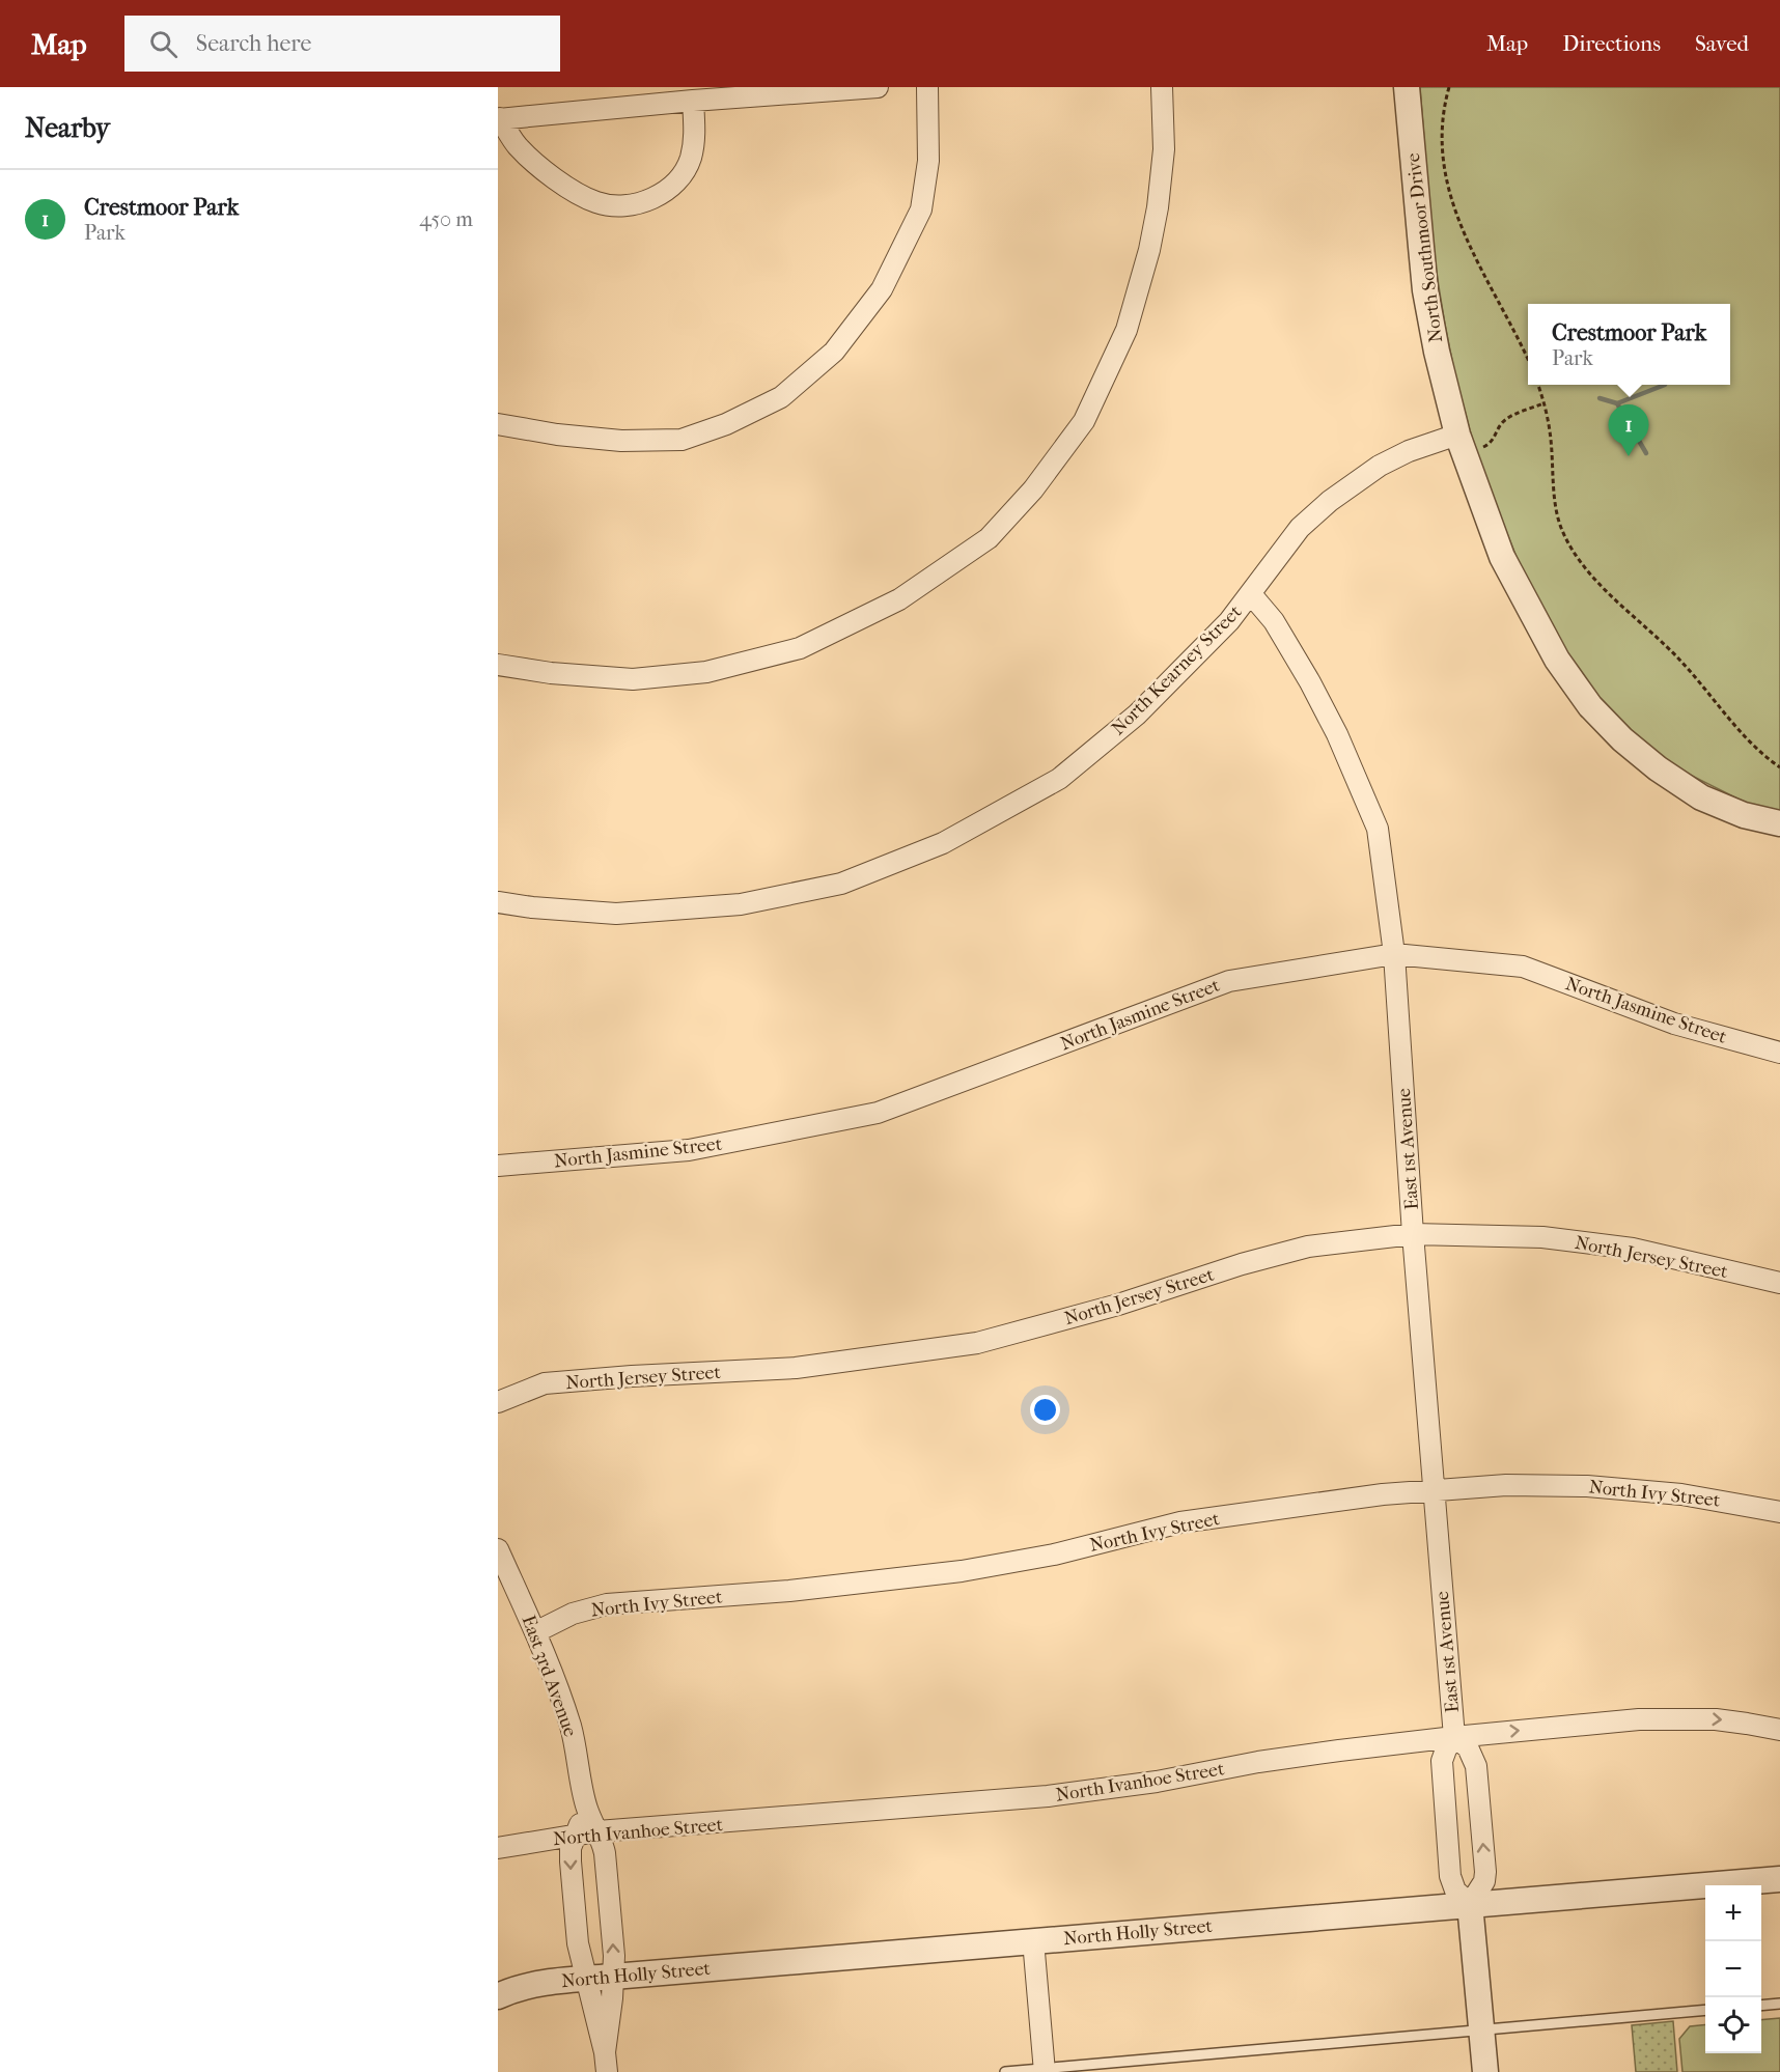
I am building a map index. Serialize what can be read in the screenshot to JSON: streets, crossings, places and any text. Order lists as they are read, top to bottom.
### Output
{
  "streets": {
    "street": [
      "North Southmoor Drive",
      "North Kearney Street",
      "North Jasmine Street",
      "East 1st Avenue",
      "North Jersey Street",
      "North Ivy Street",
      "East 3rd Avenue",
      "North Ivanhoe Street",
      "North Holly Street"
    ]
  },
  "crossings": [
    ["North Southmoor Drive", "North Kearney Street"],
    ["North Kearney Street", "East 1st Avenue"],
    ["North Jasmine Street", "East 1st Avenue"],
    ["East 1st Avenue", "North Jersey Street"],
    ["East 1st Avenue", "North Ivy Street"],
    ["East 1st Avenue", "North Ivanhoe Street"],
    ["East 1st Avenue", "North Holly Street"],
    ["North Ivy Street", "East 3rd Avenue"],
    ["East 3rd Avenue", "North Ivanhoe Street"],
    ["East 3rd Avenue", "North Holly Street"]
  ],
  "page": {
    "header": "Map",
    "search": "Search here",
    "nav": ["Map", "Directions", "Saved"],
    "heading": "Nearby",
    "list": [
      {
        "mark": "1",
        "name": "Crestmoor Park",
        "note": "Park",
        "value": "450 m"
      }
    ],
    "popup": ["Crestmoor Park", "Park"],
    "pins": "1",
    "map_buttons": ["+", "−"]
  }
}
